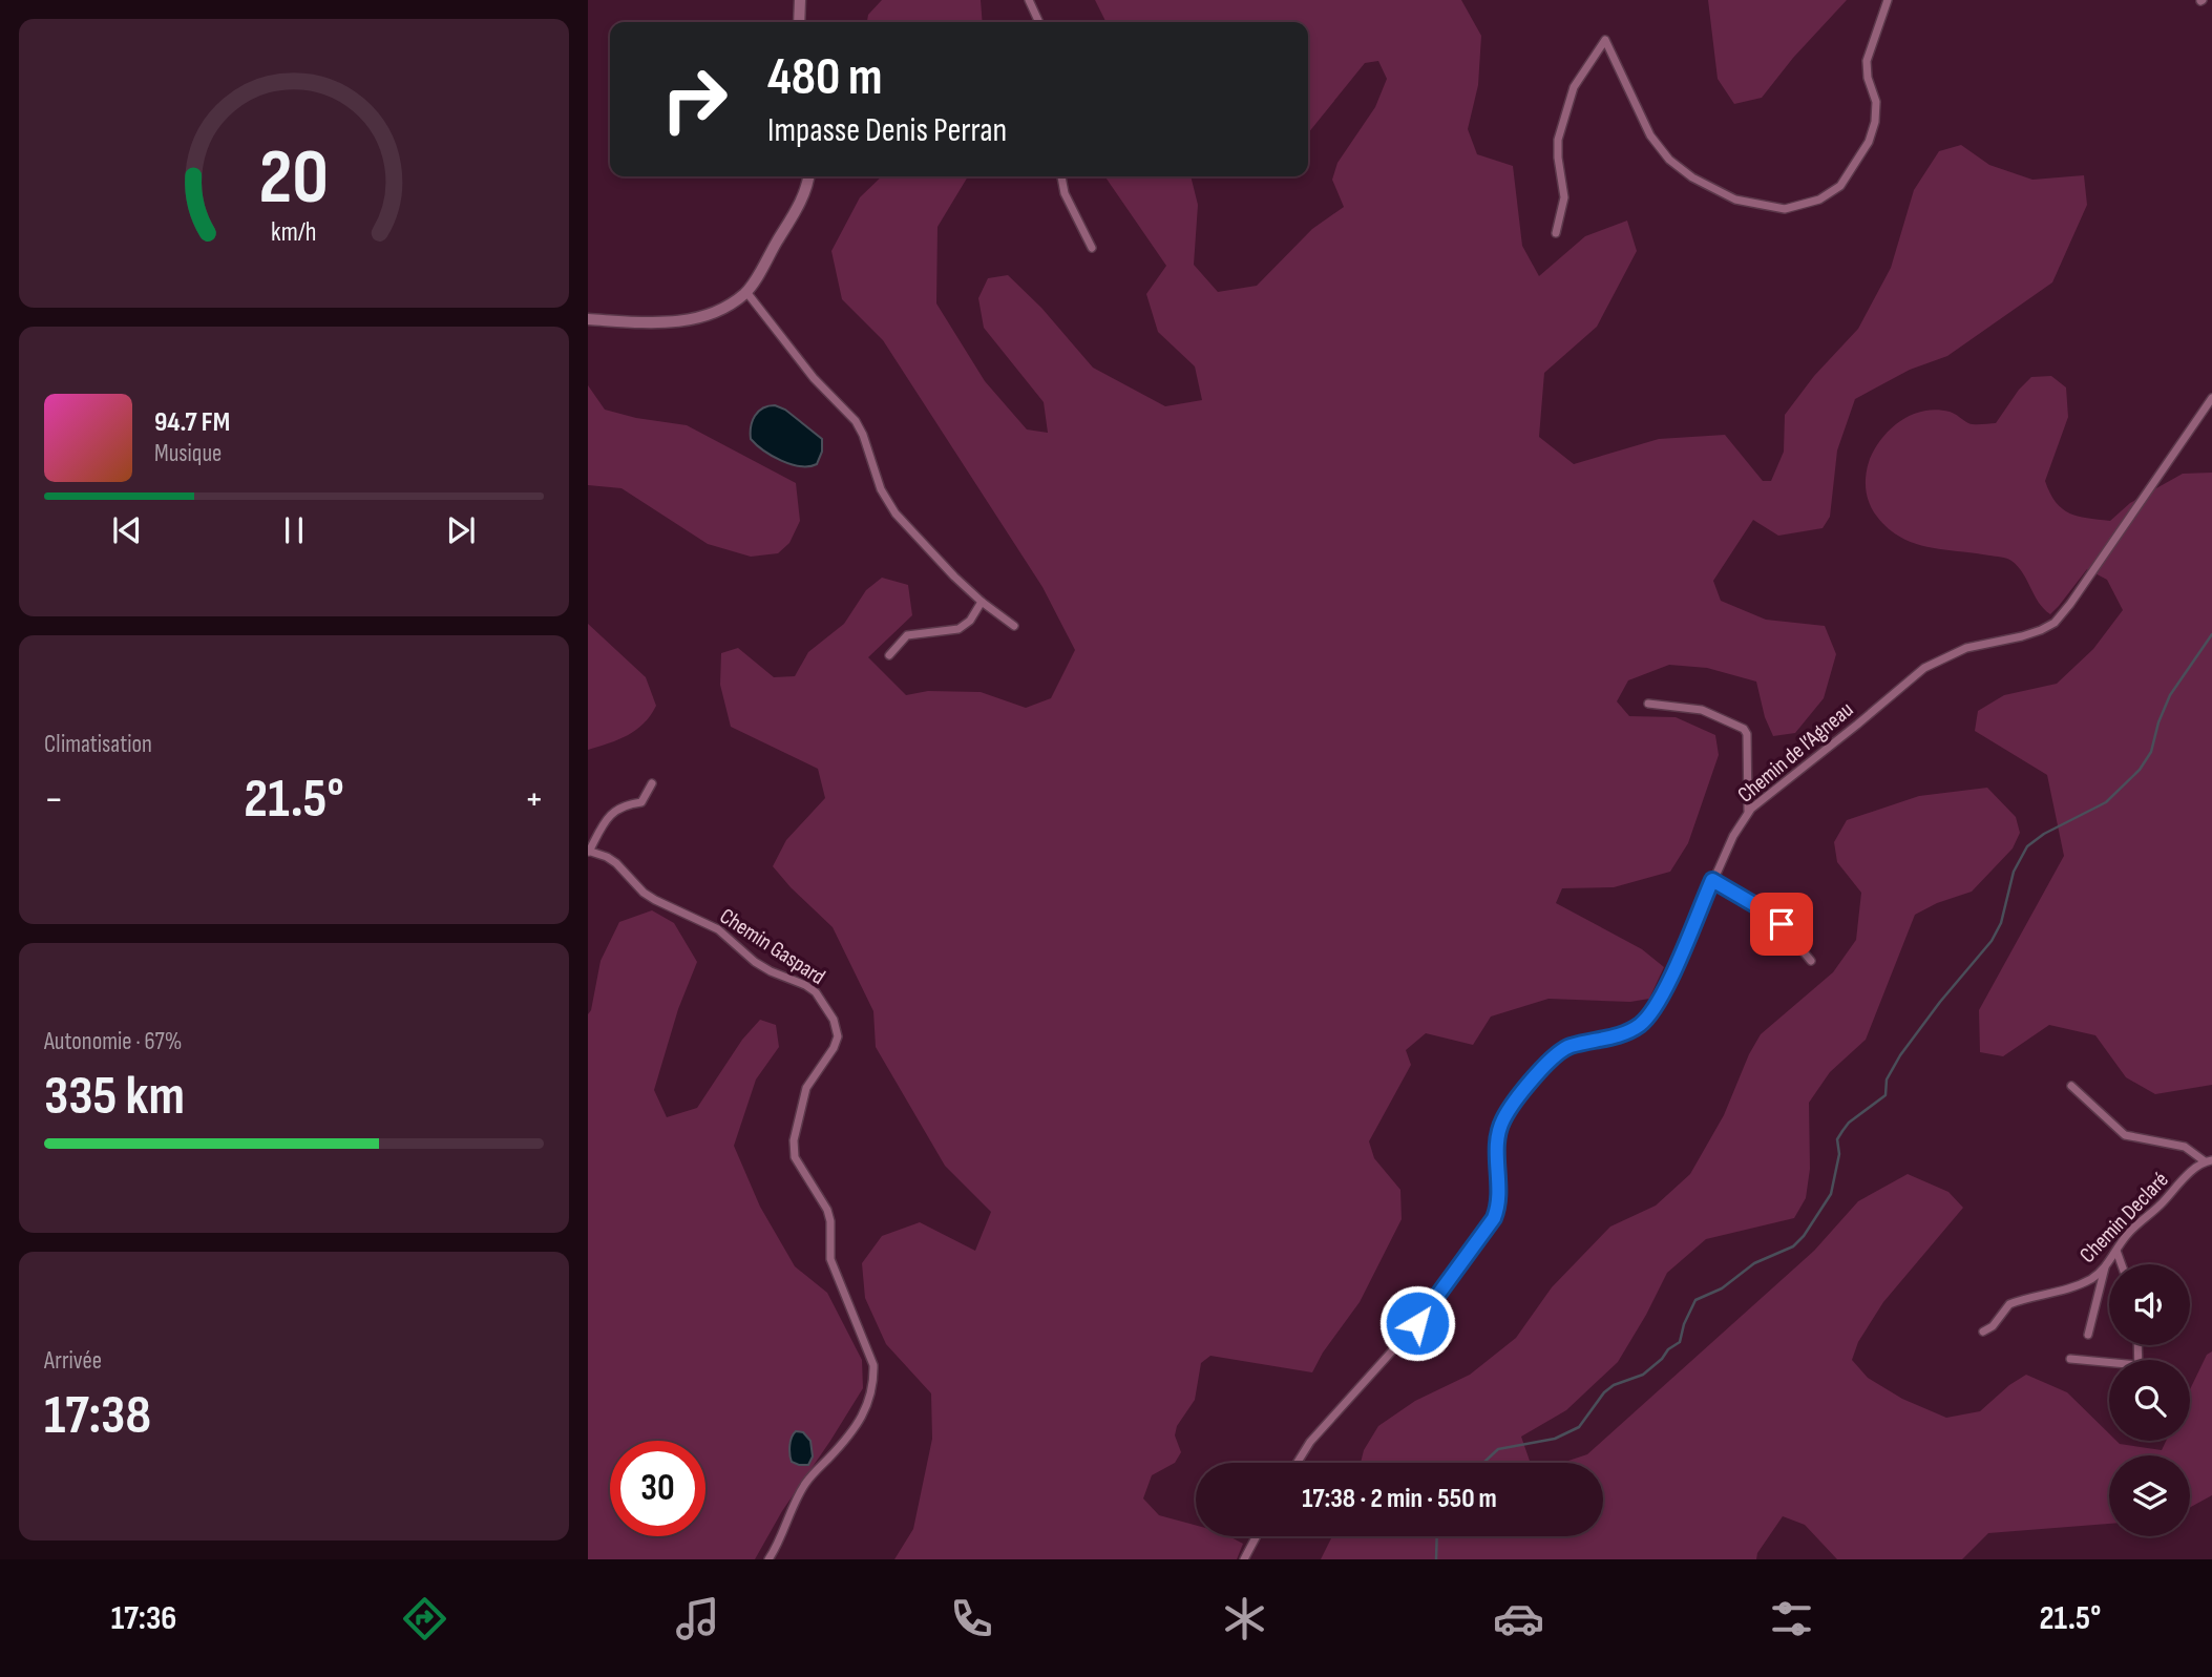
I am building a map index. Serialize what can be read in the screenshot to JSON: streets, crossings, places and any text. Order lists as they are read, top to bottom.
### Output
{
  "streets": {
    "street": ["Chemin de l’Agneau", "Chemin Gaspard", "Chemin Declaré"]
  },
  "page": {
    "turn": ["480 m", "Impasse Denis Perran"],
    "song": ["94.7 FM", "Musique"],
    "tile": [
      "Climatisation",
      ["Autonomie · 67%", "335 km"],
      ["Arrivée", "17:38"]
    ],
    "heat": ["−", "21.5°", "+"],
    "limit": "30",
    "trip": "17:38 · 2 min · 550 m",
    "tabs": ["17:36", "21.5°"],
    "gauge": ["20", "km/h"]
  }
}
